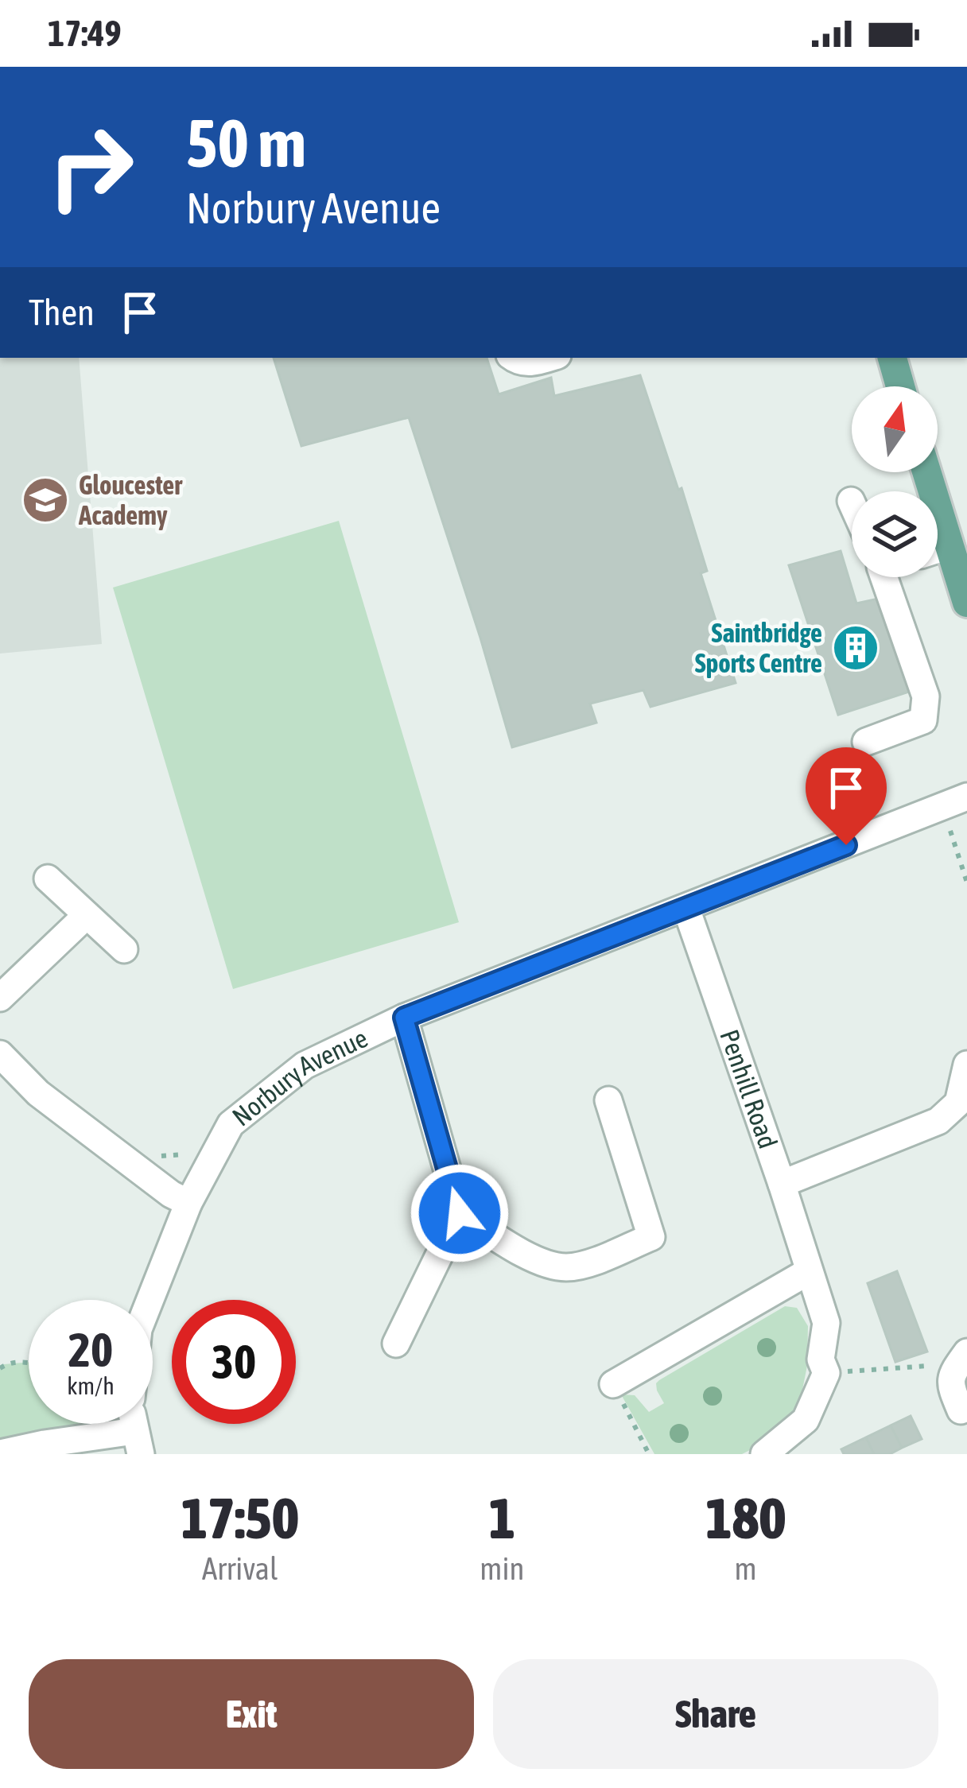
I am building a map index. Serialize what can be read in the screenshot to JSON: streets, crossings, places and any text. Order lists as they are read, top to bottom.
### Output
{
  "streets": {
    "street": ["Norbury Avenue", "Penhill Road"]
  },
  "crossings": [
    ["Norbury Avenue", "Penhill Road"]
  ],
  "places": {
    "school or university": ["Gloucester Academy"],
    "building": ["Saintbridge Sports Centre"]
  },
  "north": "top",
  "page": {
    "status": "17:49",
    "turn": ["50 m", "Norbury Avenue"],
    "then": "Then",
    "speed": "20 km/h",
    "limit": "30",
    "eta": [
      "17:50",
      "Arrival",
      "1",
      "min",
      "180",
      "m"
    ],
    "buttons": ["Exit", "Share"]
  }
}
